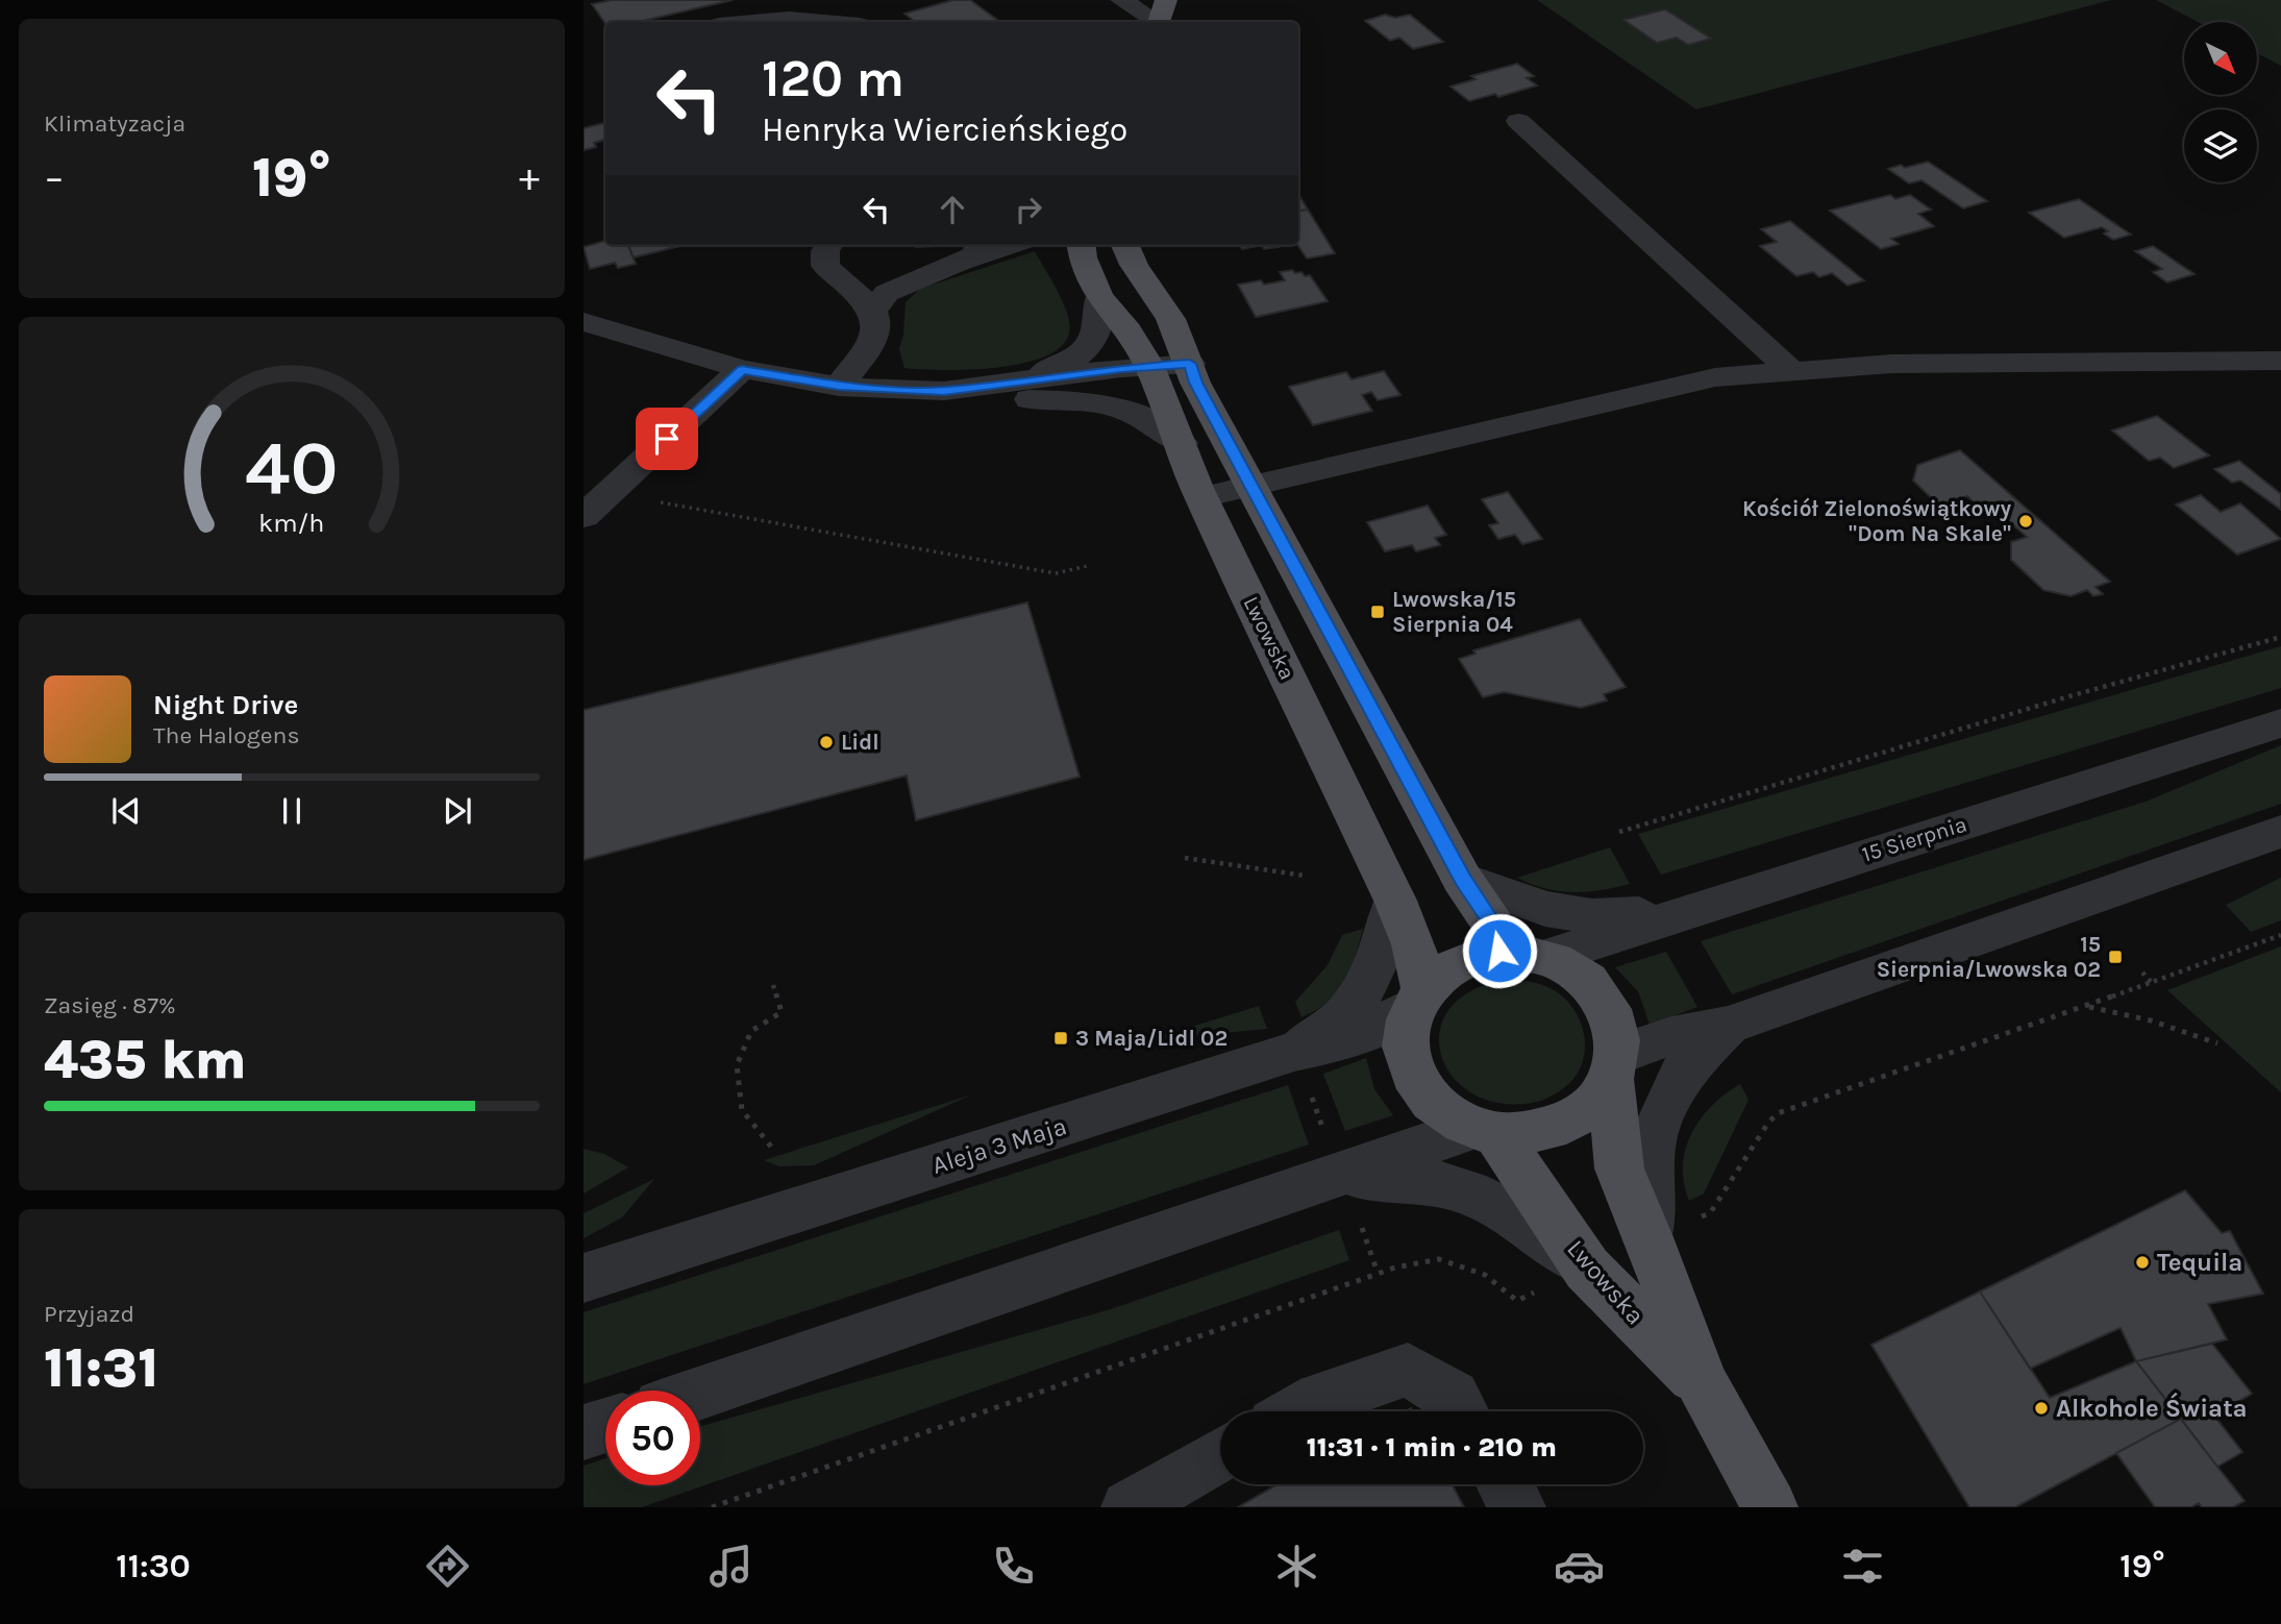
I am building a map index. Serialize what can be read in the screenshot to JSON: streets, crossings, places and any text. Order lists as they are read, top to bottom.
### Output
{
  "streets": {
    "main road": ["Lwowska"],
    "street": ["15 Sierpnia", "Aleja 3 Maja"]
  },
  "crossings": [
    ["Lwowska", "15 Sierpnia"],
    ["Lwowska", "Aleja 3 Maja"],
    ["15 Sierpnia", "Aleja 3 Maja"]
  ],
  "places": {
    "other": [
      "Kościół Zielonoświątkowy \"Dom Na Skale\"",
      "Lidl",
      "Tequila",
      "Alkohole Świata"
    ],
    "transit": ["Lwowska/15 Sierpnia 04", "15 Sierpnia/Lwowska 02", "3 Maja/Lidl 02"]
  },
  "north": "bottom right",
  "page": {
    "tile": [
      "Klimatyzacja",
      ["Zasięg · 87%", "435 km"],
      ["Przyjazd", "11:31"]
    ],
    "turn": ["120 m", "Henryka Wiercieńskiego"],
    "heat": ["−", "19°", "+"],
    "song": ["Night Drive", "The Halogens"],
    "limit": "50",
    "trip": "11:31 · 1 min · 210 m",
    "tabs": ["11:30", "19°"],
    "gauge": ["40", "km/h"]
  }
}
